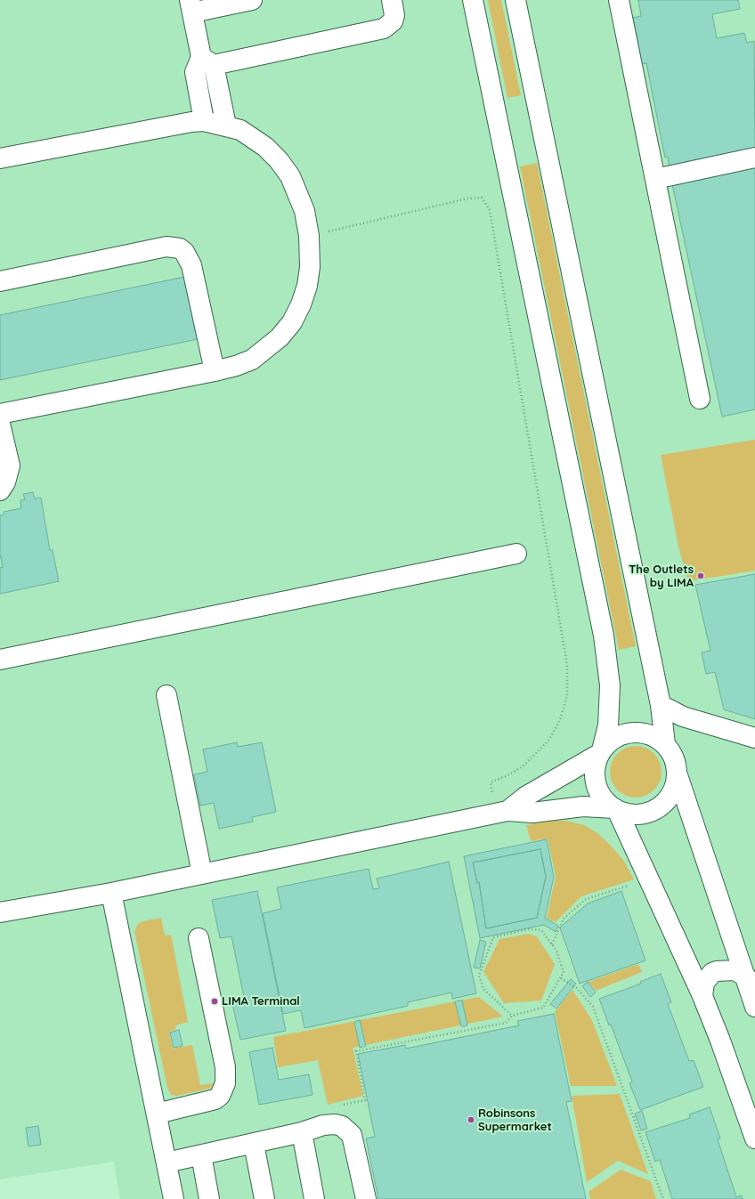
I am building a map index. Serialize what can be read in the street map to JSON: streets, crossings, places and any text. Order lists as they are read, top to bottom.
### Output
{
  "places": ["The Outlets by LIMA", "LIMA Terminal", "Robinsons Supermarket"]
}
